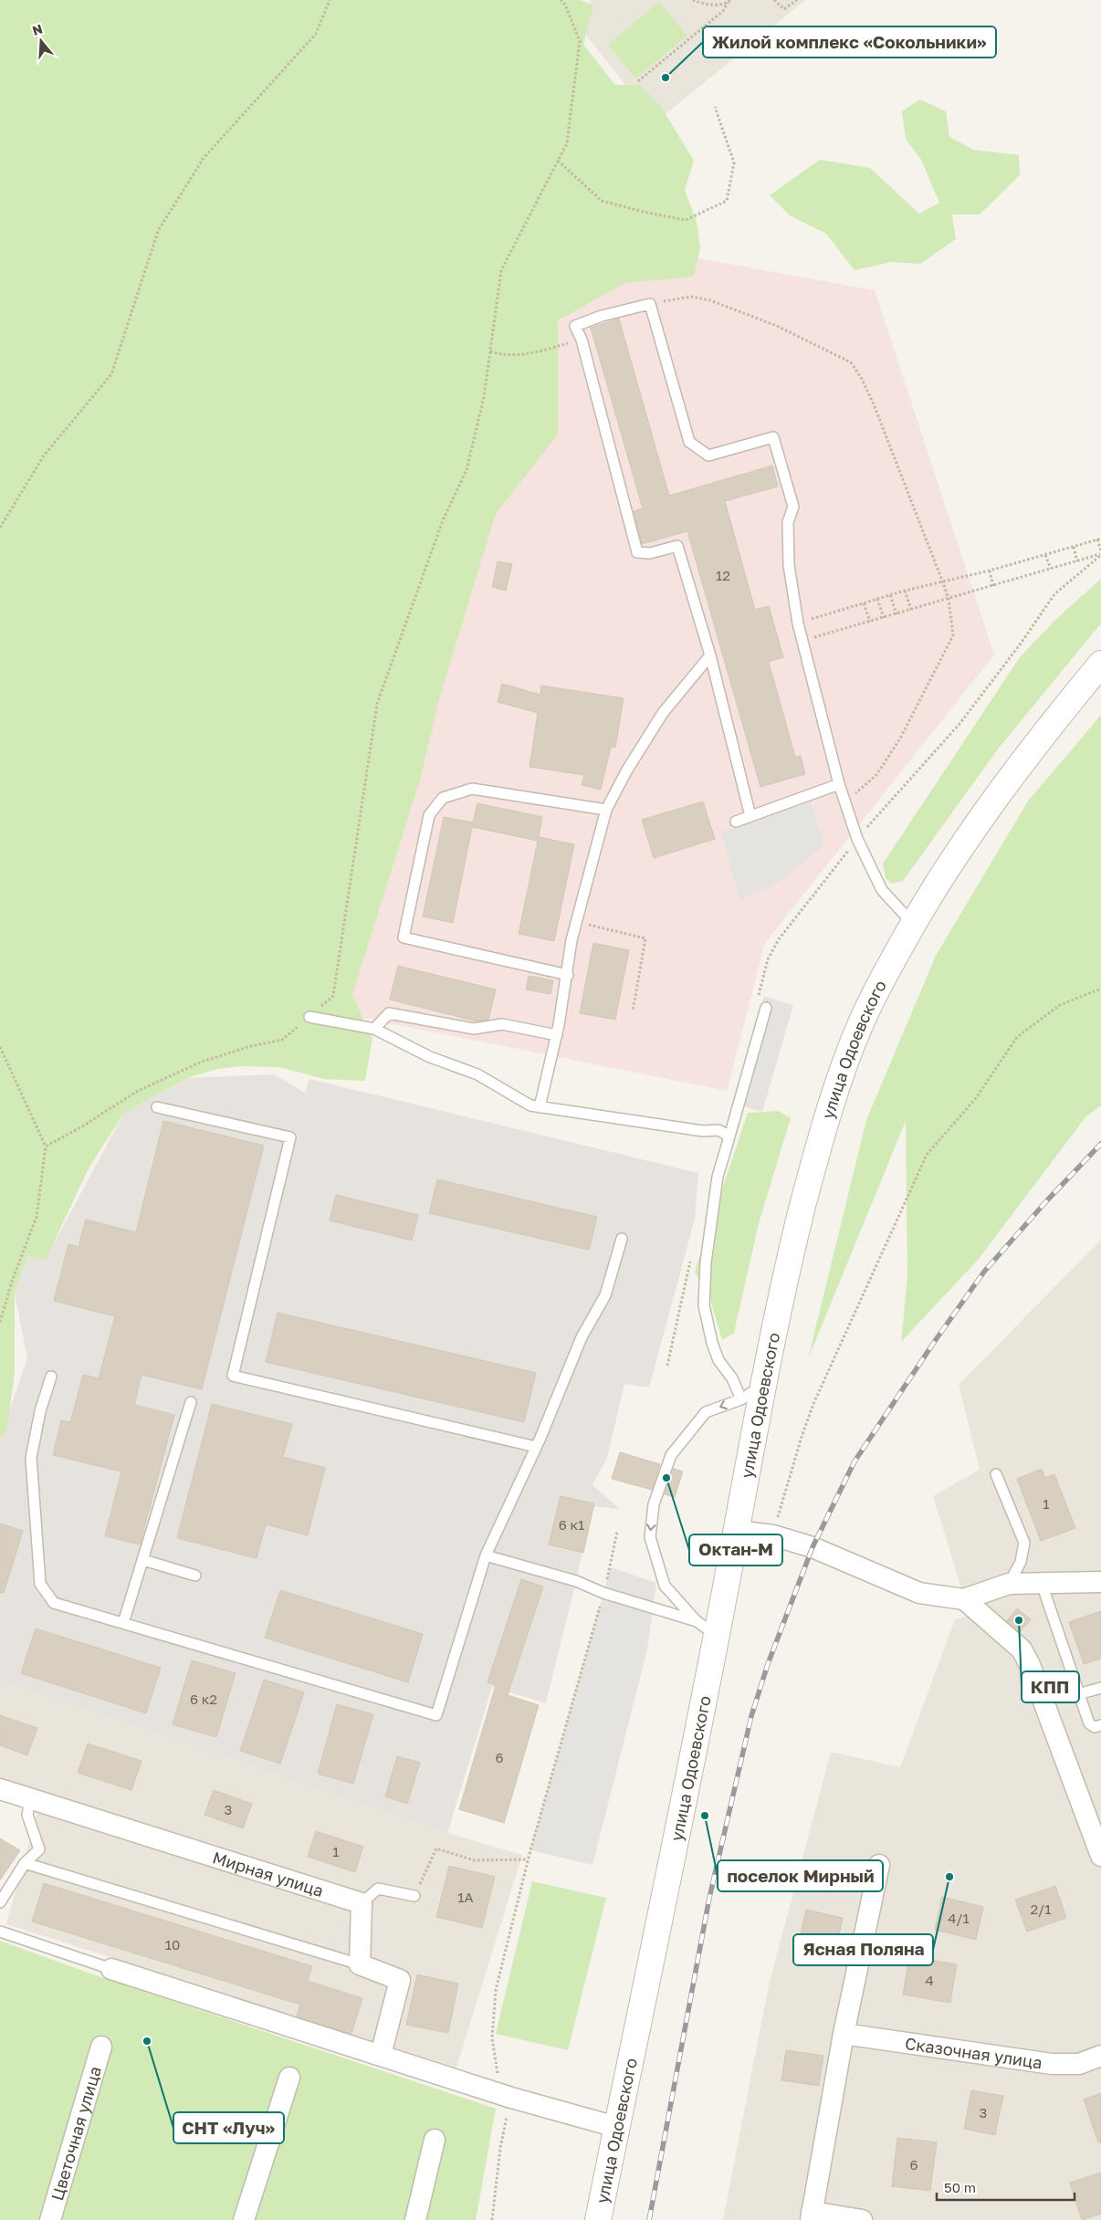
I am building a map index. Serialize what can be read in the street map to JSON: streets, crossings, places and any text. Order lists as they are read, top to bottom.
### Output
{
  "streets": {
    "street": [
      "улица Одоевского",
      "Мирная улица",
      "Сказочная улица",
      "Цветочная улица"
    ]
  },
  "places": [
    "Жилой комплекс «Сокольники»",
    "Октан-М",
    "КПП",
    "поселок Мирный",
    "Ясная Поляна",
    "СНТ «Луч»"
  ],
  "house_numbers": [
    "12",
    "1",
    "6 к1",
    "6 к2",
    "6",
    "3",
    "1",
    "1А",
    "2/1",
    "4/1",
    "10",
    "4",
    "3",
    "6"
  ],
  "scale_bar": "50 m",
  "north": "top"
}
